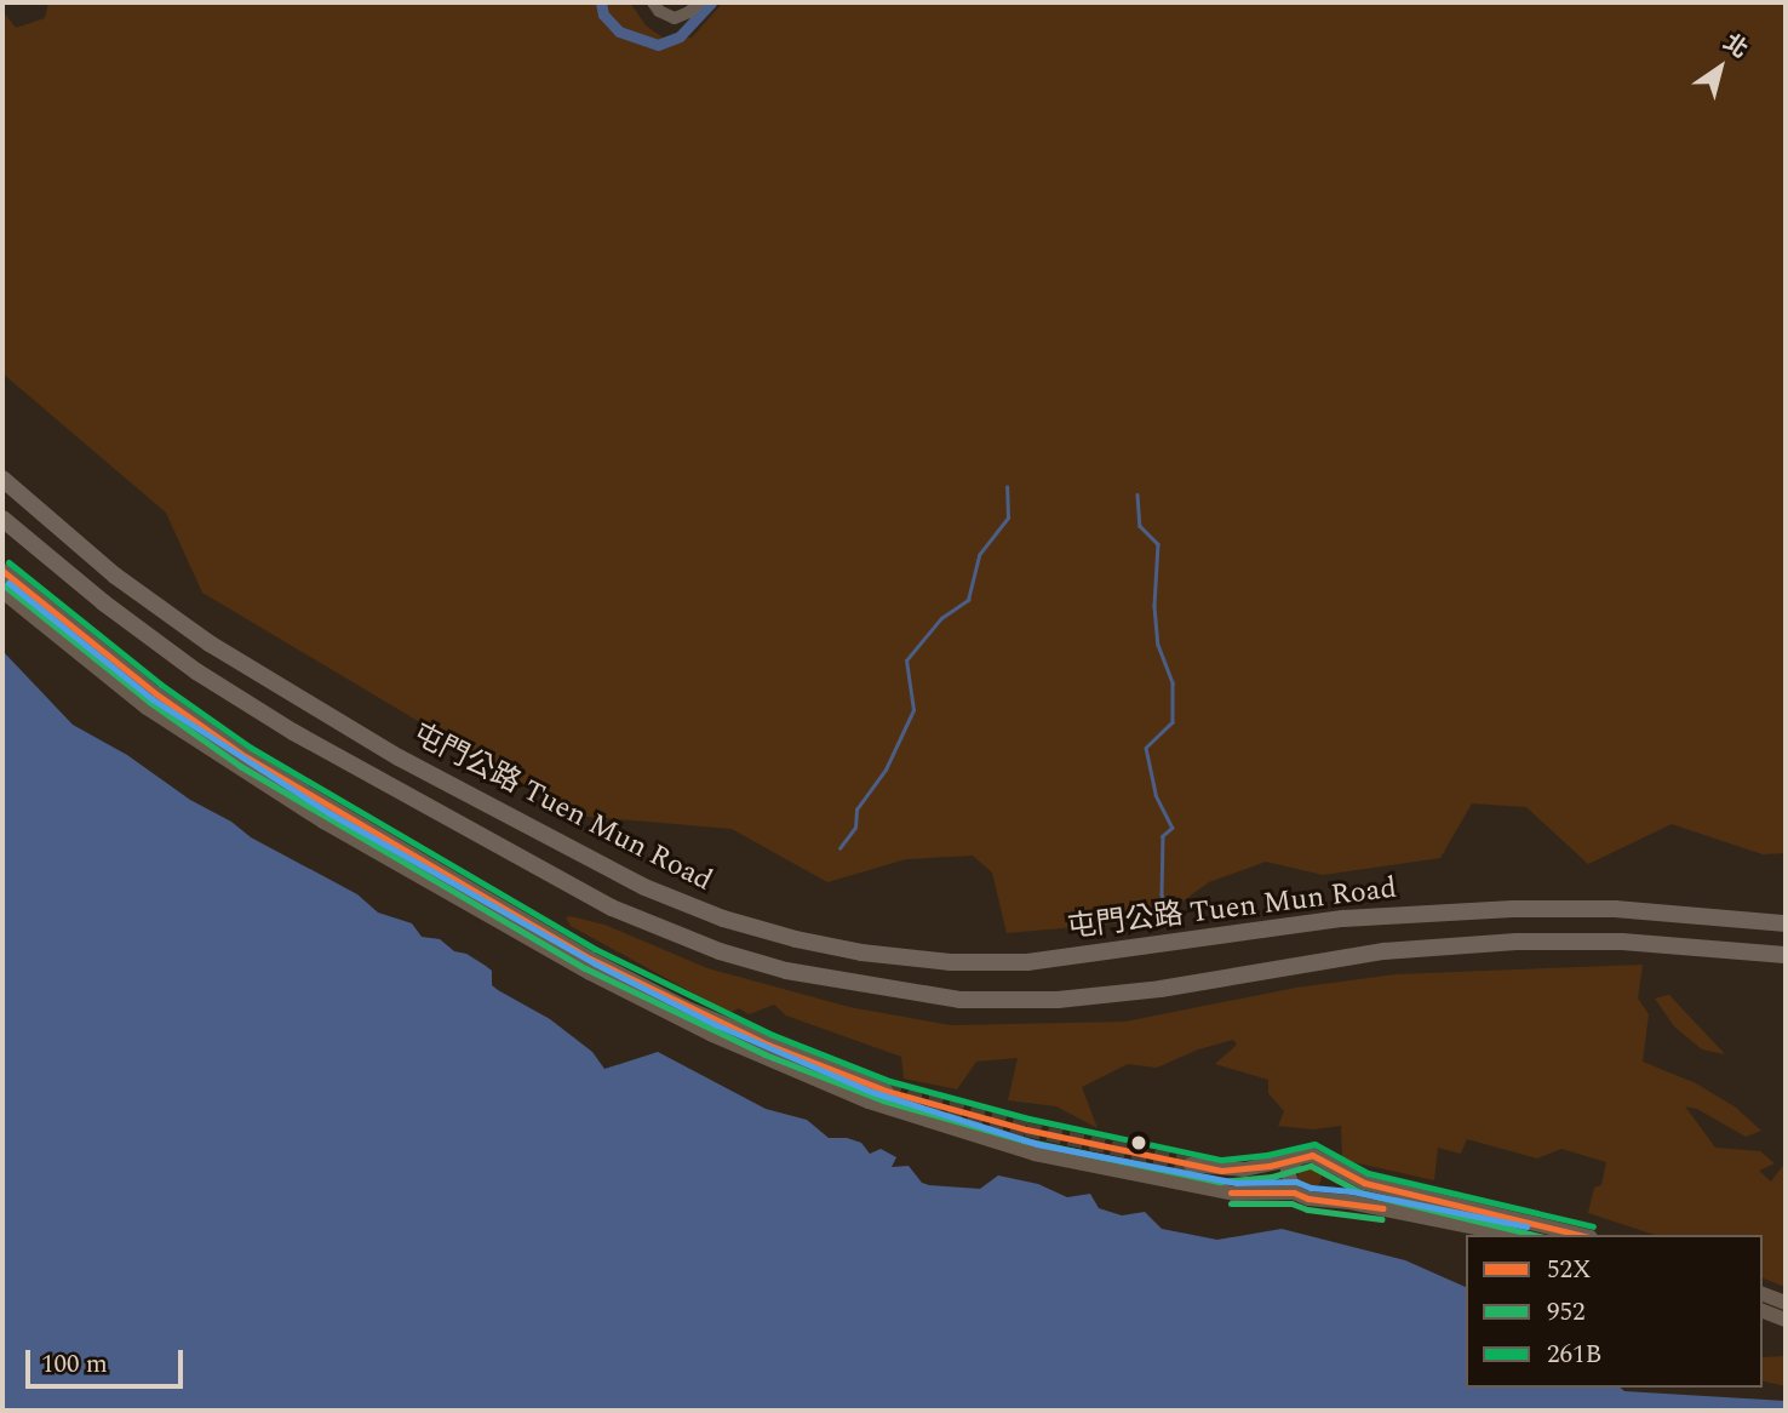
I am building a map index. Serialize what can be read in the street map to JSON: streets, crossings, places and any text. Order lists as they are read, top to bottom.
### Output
{
  "streets": {
    "highway": ["屯門公路 Tuen Mun Road"]
  },
  "lines": ["transit line 261B", "transit line 52X", "transit line 952"],
  "legend": ["52X", "952", "261B"],
  "scale_bar": "100 m",
  "north": "top right"
}
